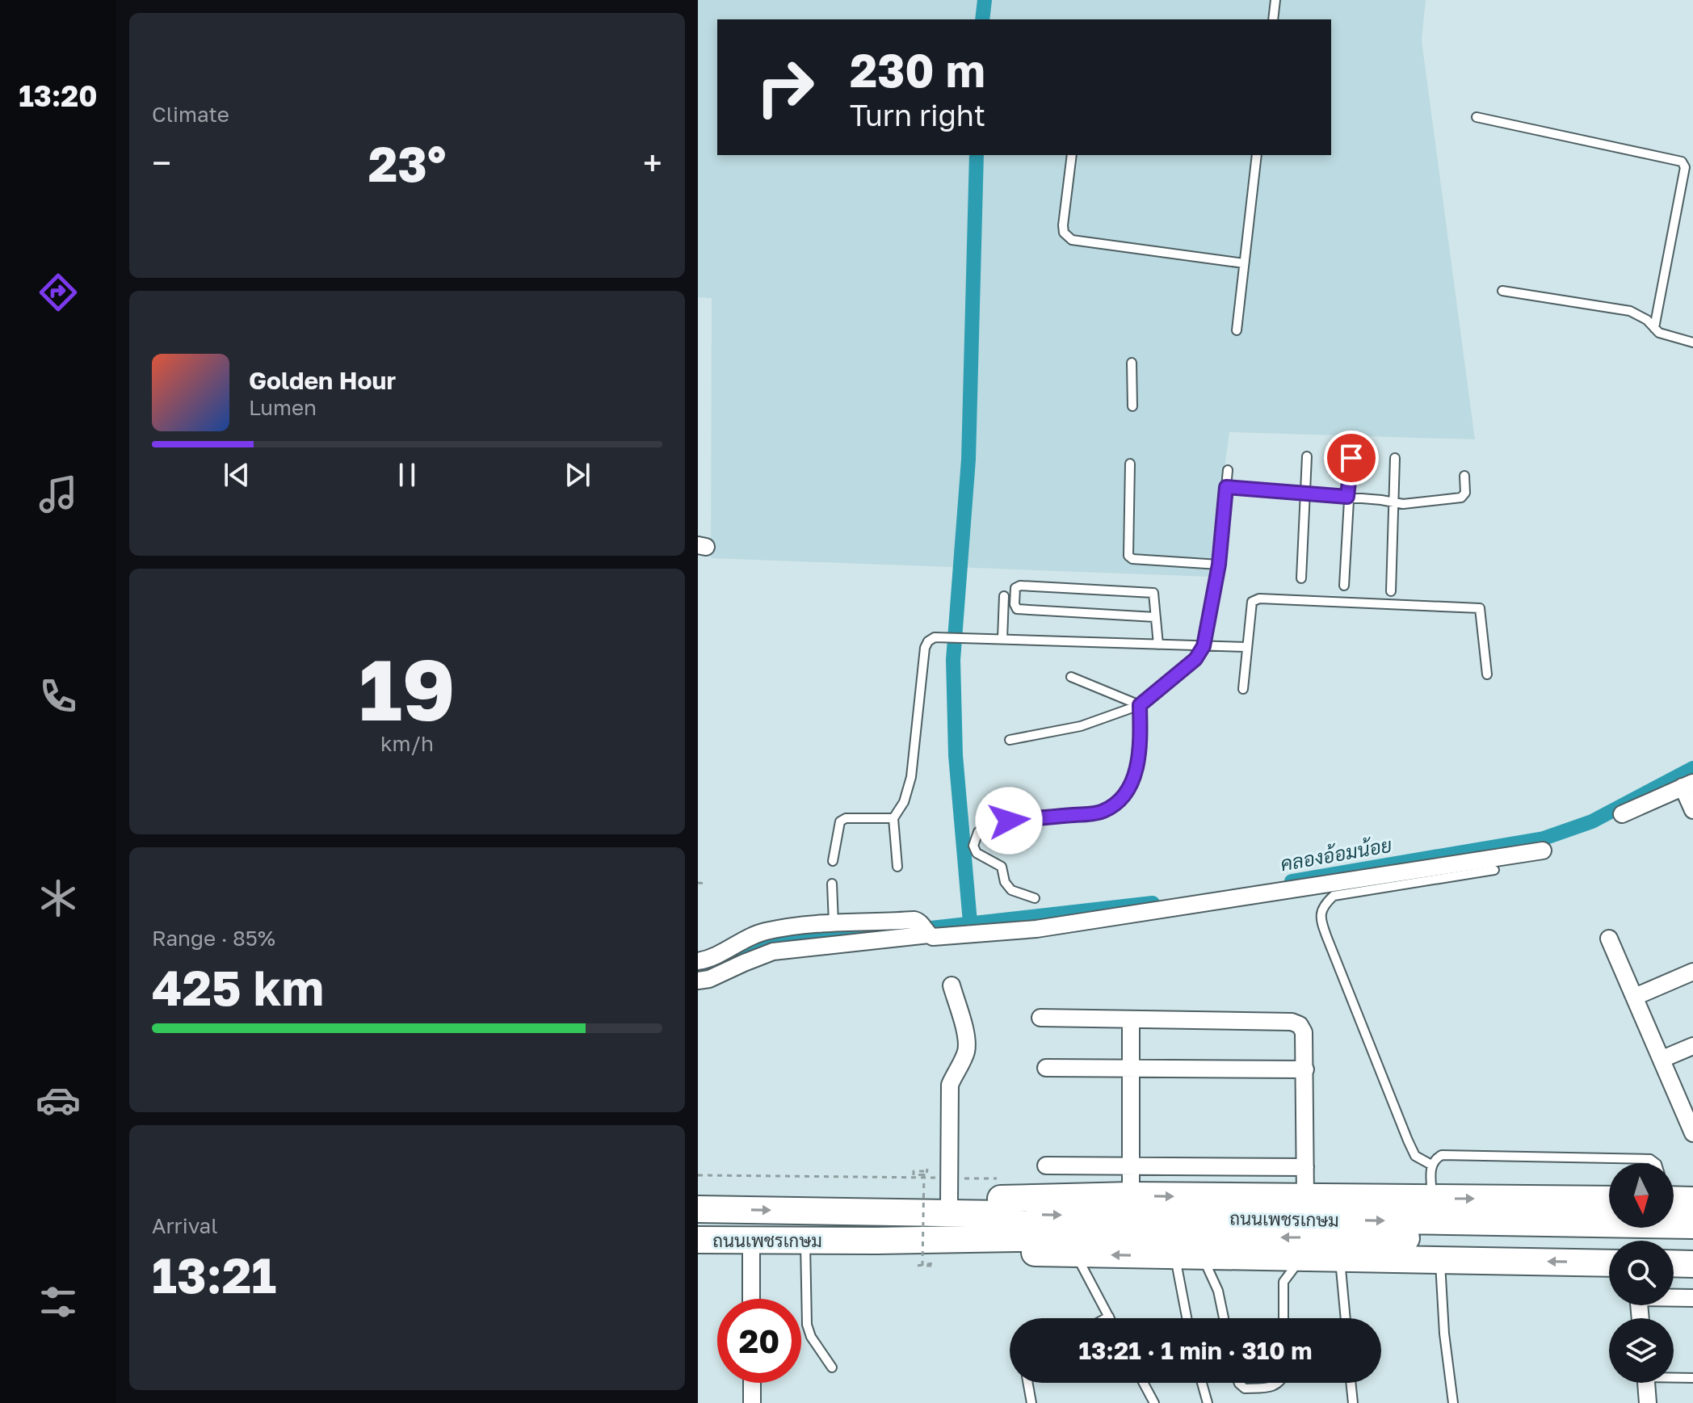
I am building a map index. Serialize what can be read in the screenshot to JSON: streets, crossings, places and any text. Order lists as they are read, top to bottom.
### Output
{
  "streets": {
    "main road": ["ถนนเพชรเกษม"]
  },
  "water": ["คลองอ้อมน้อย"],
  "north": "bottom",
  "page": {
    "tabs": "13:20",
    "tile": [
      "Climate",
      ["19", "km/h"],
      ["Range · 85%", "425 km"],
      ["Arrival", "13:21"]
    ],
    "turn": ["230 m", "Turn right"],
    "heat": ["−", "23°", "+"],
    "song": ["Golden Hour", "Lumen"],
    "limit": "20",
    "trip": "13:21 · 1 min · 310 m"
  }
}
